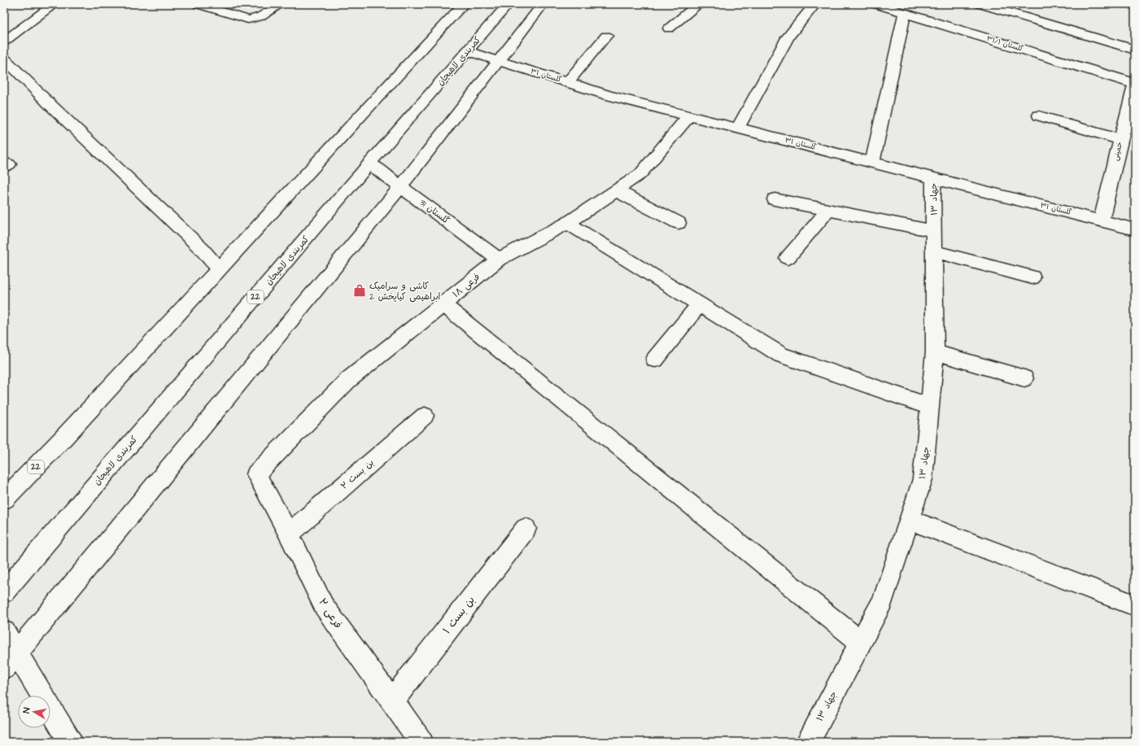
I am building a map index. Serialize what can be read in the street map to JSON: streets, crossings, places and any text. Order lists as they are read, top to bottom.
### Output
{
  "streets": {
    "main road": [
      "گلستان ۳۱/۱",
      "کمربندی لاهیجان",
      "گلستان ۳۱",
      "خمینی",
      "جهاد ۱۳",
      "گلستان 31",
      "فرعی ۱۸",
      "22",
      "بن بست ۲",
      "فرعی ۲",
      "بن بست ۱"
    ]
  },
  "crossings": [
    ["گلستان ۳۱/۱", "خمینی"],
    ["کمربندی لاهیجان", "گلستان ۳۱"],
    ["کمربندی لاهیجان", "گلستان 31"],
    ["گلستان ۳۱", "خمینی"],
    ["گلستان ۳۱", "جهاد ۱۳"],
    ["گلستان ۳۱", "فرعی ۱۸"],
    ["گلستان 31", "فرعی ۱۸"],
    ["فرعی ۱۸", "فرعی ۲"],
    ["بن بست ۲", "فرعی ۲"],
    ["فرعی ۲", "بن بست ۱"]
  ],
  "places": {
    "shop": ["کاشی و سرامیک ابراهيمی کیاپخش 2"]
  },
  "north": "left"
}
